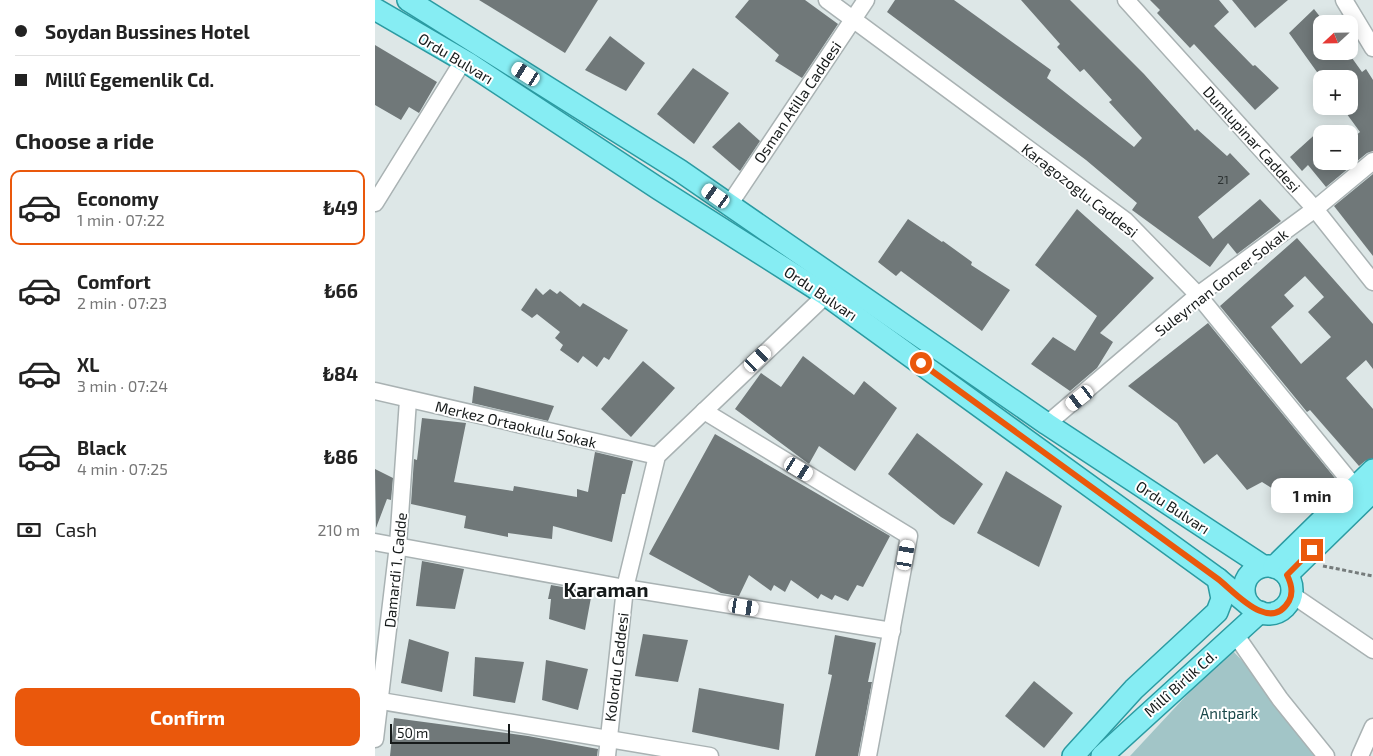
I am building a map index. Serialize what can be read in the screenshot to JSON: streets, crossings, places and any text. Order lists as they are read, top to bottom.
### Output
{
  "streets": {
    "main road": ["Ordu Bulvarı", "Millî Birlik Cd."],
    "street": [
      "Osman Atilla Caddesi",
      "Dumlupinar Caddesi",
      "Karagozoglu Caddesi",
      "Suleyrnan Goncer Sokak",
      "Merkez Ortaokulu Sokak",
      "Damardi 1. Cadde",
      "Kolordu Caddesi"
    ]
  },
  "crossings": [
    ["Ordu Bulvarı", "Osman Atilla Caddesi"],
    ["Ordu Bulvarı", "Suleyrnan Goncer Sokak"],
    ["Ordu Bulvarı", "Millî Birlik Cd."],
    ["Osman Atilla Caddesi", "Karagozoglu Caddesi"],
    ["Dumlupinar Caddesi", "Suleyrnan Goncer Sokak"],
    ["Karagozoglu Caddesi", "Suleyrnan Goncer Sokak"],
    ["Merkez Ortaokulu Sokak", "Damardi 1. Cadde"],
    ["Merkez Ortaokulu Sokak", "Kolordu Caddesi"]
  ],
  "districts": ["Karaman"],
  "parks": ["Anıtpark"],
  "house_numbers": ["21"],
  "scale_bar": "50 m",
  "north": "left",
  "page": {
    "banner": ["Soydan Bussines Hotel", "Millî Egemenlik Cd."],
    "map_buttons": ["+", "−"],
    "heading": "Choose a ride",
    "list": [
      {
        "name": "Economy",
        "note": "1 min · 07:22",
        "value": "₺49"
      },
      {
        "name": "Comfort",
        "note": "2 min · 07:23",
        "value": "₺66"
      },
      {
        "name": "XL",
        "note": "3 min · 07:24",
        "value": "₺84"
      },
      {
        "name": "Black",
        "note": "4 min · 07:25",
        "value": "₺86"
      }
    ],
    "bubble": "1 min",
    "pay": ["Cash", "210 m"],
    "buttons": "Confirm",
    "scale": "50 m"
  }
}
